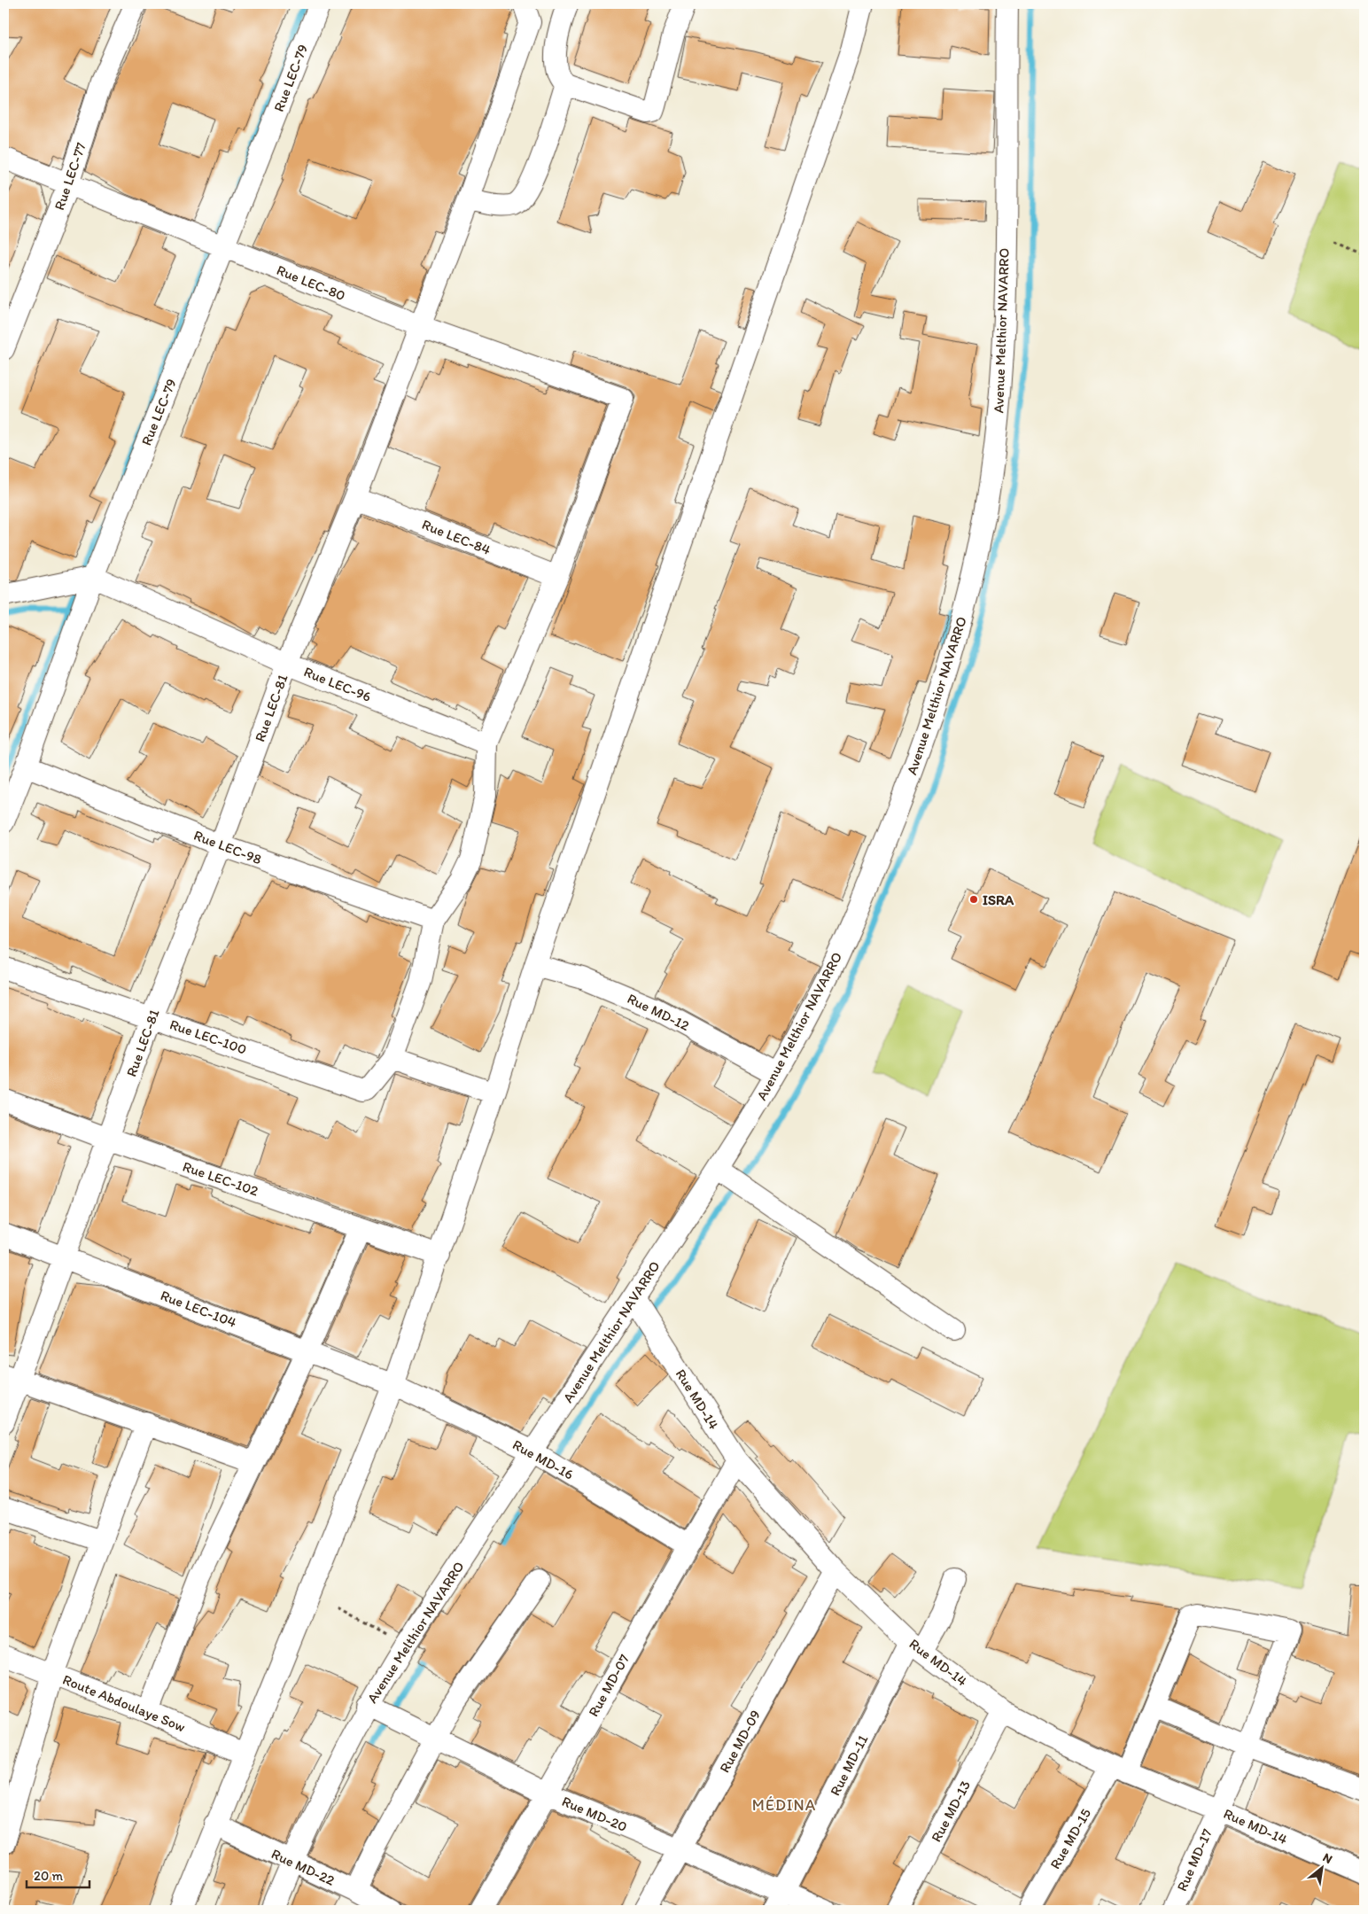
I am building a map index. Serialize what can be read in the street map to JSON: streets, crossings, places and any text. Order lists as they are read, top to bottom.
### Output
{
  "streets": {
    "street": [
      "Rue LEC-79",
      "Rue LEC-77",
      "Rue LEC-80",
      "Avenue Melthior NAVARRO",
      "Rue LEC-84",
      "Rue LEC-96",
      "Rue LEC-81",
      "Rue LEC-98",
      "Rue MD-12",
      "Rue LEC-100",
      "Rue LEC-102",
      "Rue LEC-104",
      "Rue MD-14",
      "Rue MD-16",
      "Rue MD-07",
      "Route Abdoulaye Sow",
      "Rue MD-09",
      "Rue MD-11",
      "Rue MD-13",
      "Rue MD-20",
      "Rue MD-15",
      "Rue MD-17",
      "Rue MD-22"
    ]
  },
  "crossings": [
    ["Rue LEC-79", "Rue LEC-80"],
    ["Rue LEC-79", "Rue LEC-96"],
    ["Rue LEC-79", "Rue LEC-98"],
    ["Rue LEC-77", "Rue LEC-80"],
    ["Rue LEC-80", "Rue LEC-84"],
    ["Rue LEC-80", "Rue LEC-81"],
    ["Avenue Melthior NAVARRO", "Rue MD-12"],
    ["Avenue Melthior NAVARRO", "Rue MD-14"],
    ["Avenue Melthior NAVARRO", "Rue MD-16"],
    ["Avenue Melthior NAVARRO", "Rue MD-20"],
    ["Avenue Melthior NAVARRO", "Rue MD-22"],
    ["Rue LEC-84", "Rue LEC-81"],
    ["Rue LEC-96", "Rue LEC-81"],
    ["Rue LEC-81", "Rue LEC-98"],
    ["Rue LEC-81", "Rue LEC-100"],
    ["Rue LEC-81", "Rue LEC-102"],
    ["Rue LEC-81", "Rue LEC-104"],
    ["Rue LEC-104", "Rue MD-16"],
    ["Rue MD-14", "Rue MD-07"],
    ["Rue MD-14", "Rue MD-09"],
    ["Rue MD-14", "Rue MD-11"],
    ["Rue MD-14", "Rue MD-13"],
    ["Rue MD-14", "Rue MD-15"],
    ["Rue MD-14", "Rue MD-17"],
    ["Rue MD-16", "Rue MD-07"],
    ["Rue MD-07", "Rue MD-20"],
    ["Rue MD-09", "Rue MD-20"],
    ["Rue MD-11", "Rue MD-20"],
    ["Rue MD-15", "Rue MD-17"]
  ],
  "districts": ["MÉDINA"],
  "places": ["ISRA"],
  "scale_bar": "20 m",
  "north": "top right"
}
